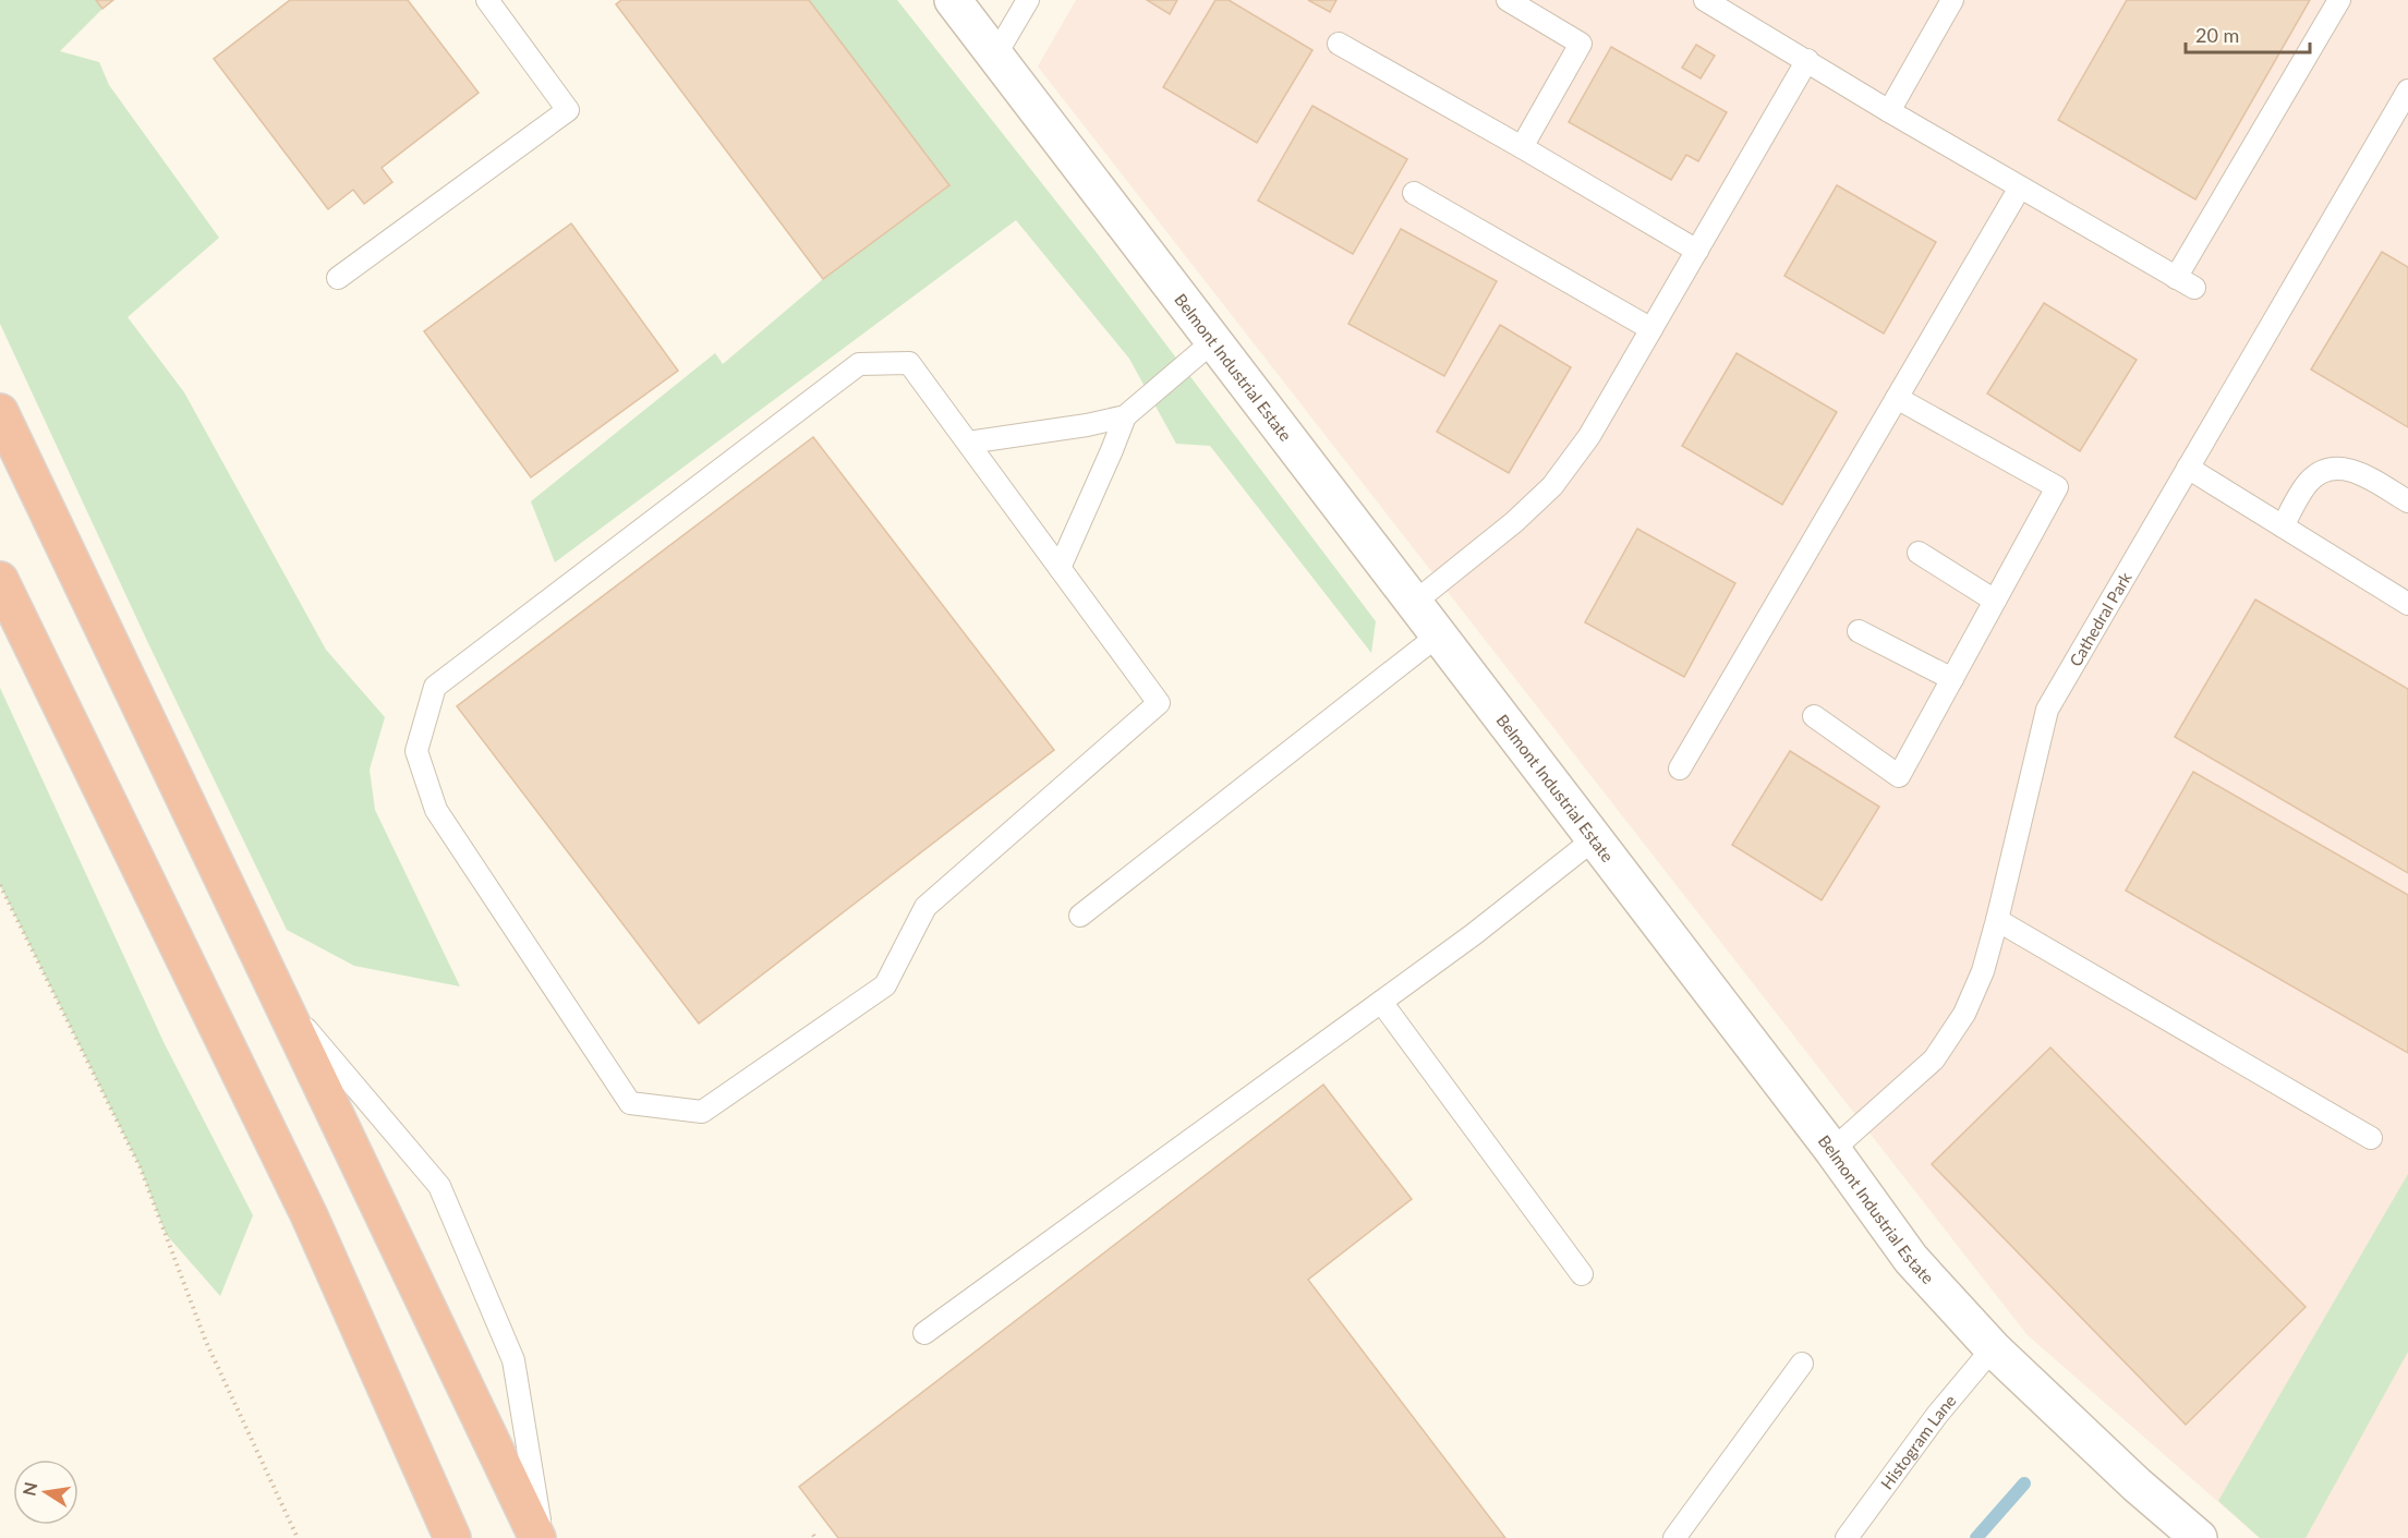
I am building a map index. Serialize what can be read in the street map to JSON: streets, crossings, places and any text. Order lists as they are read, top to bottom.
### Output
{
  "streets": {
    "street": ["Belmont Industrial Estate"],
    "lane": ["Cathedral Park", "Histogram Lane"]
  },
  "crossings": [
    ["Belmont Industrial Estate", "Cathedral Park"],
    ["Belmont Industrial Estate", "Histogram Lane"]
  ],
  "scale_bar": "20 m",
  "north": "left"
}
